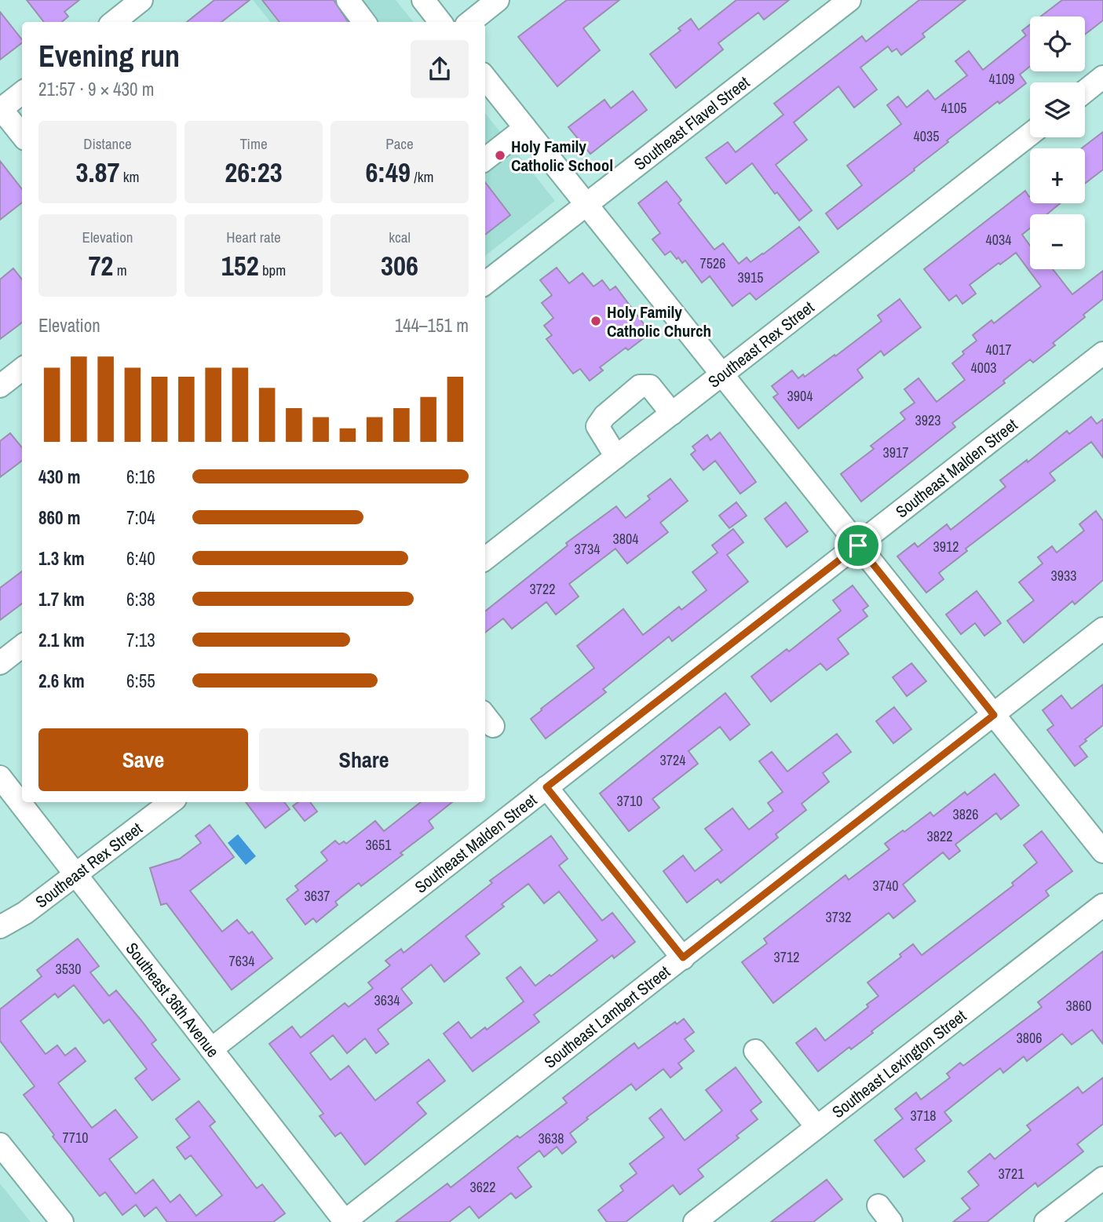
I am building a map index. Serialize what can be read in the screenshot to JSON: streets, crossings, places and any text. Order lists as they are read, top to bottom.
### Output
{
  "streets": {
    "street": [
      "Southeast Flavel Street",
      "Southeast Rex Street",
      "Southeast Malden Street",
      "Southeast 36th Avenue",
      "Southeast Lambert Street",
      "Southeast Lexington Street"
    ]
  },
  "crossings": [
    ["Southeast Rex Street", "Southeast 36th Avenue"],
    ["Southeast Malden Street", "Southeast 36th Avenue"],
    ["Southeast 36th Avenue", "Southeast Lambert Street"]
  ],
  "places": ["Holy Family Catholic School", "Holy Family Catholic Church"],
  "house_numbers": [
    "4109",
    "4105",
    "4035",
    "4034",
    "7526",
    "3915",
    "4017",
    "4003",
    "3904",
    "3923",
    "3917",
    "3804",
    "3912",
    "3734",
    "3933",
    "3722",
    "3724",
    "3710",
    "3826",
    "3822",
    "3651",
    "3740",
    "3637",
    "3732",
    "3712",
    "7634",
    "3530",
    "3634",
    "3860",
    "3806",
    "3718",
    "7710",
    "3638",
    "3721",
    "3622"
  ],
  "page": {
    "map_buttons": ["+", "−"],
    "heading": ["Evening run", "21:57 · 9 × 430 m"],
    "stats": [
      ["Distance", "3.87 km"],
      ["Time", "26:23"],
      ["Pace", "6:49 /km"],
      ["Elevation", "72 m"],
      ["Heart rate", "152 bpm"],
      ["kcal", "306"]
    ],
    "chart": ["Elevation", "144–151 m"],
    "list": [
      {
        "name": "430 m",
        "note": "6:16"
      },
      {
        "name": "860 m",
        "note": "7:04"
      },
      {
        "name": "1.3 km",
        "note": "6:40"
      },
      {
        "name": "1.7 km",
        "note": "6:38"
      },
      {
        "name": "2.1 km",
        "note": "7:13"
      },
      {
        "name": "2.6 km",
        "note": "6:55"
      }
    ],
    "buttons": ["Save", "Share"]
  }
}
